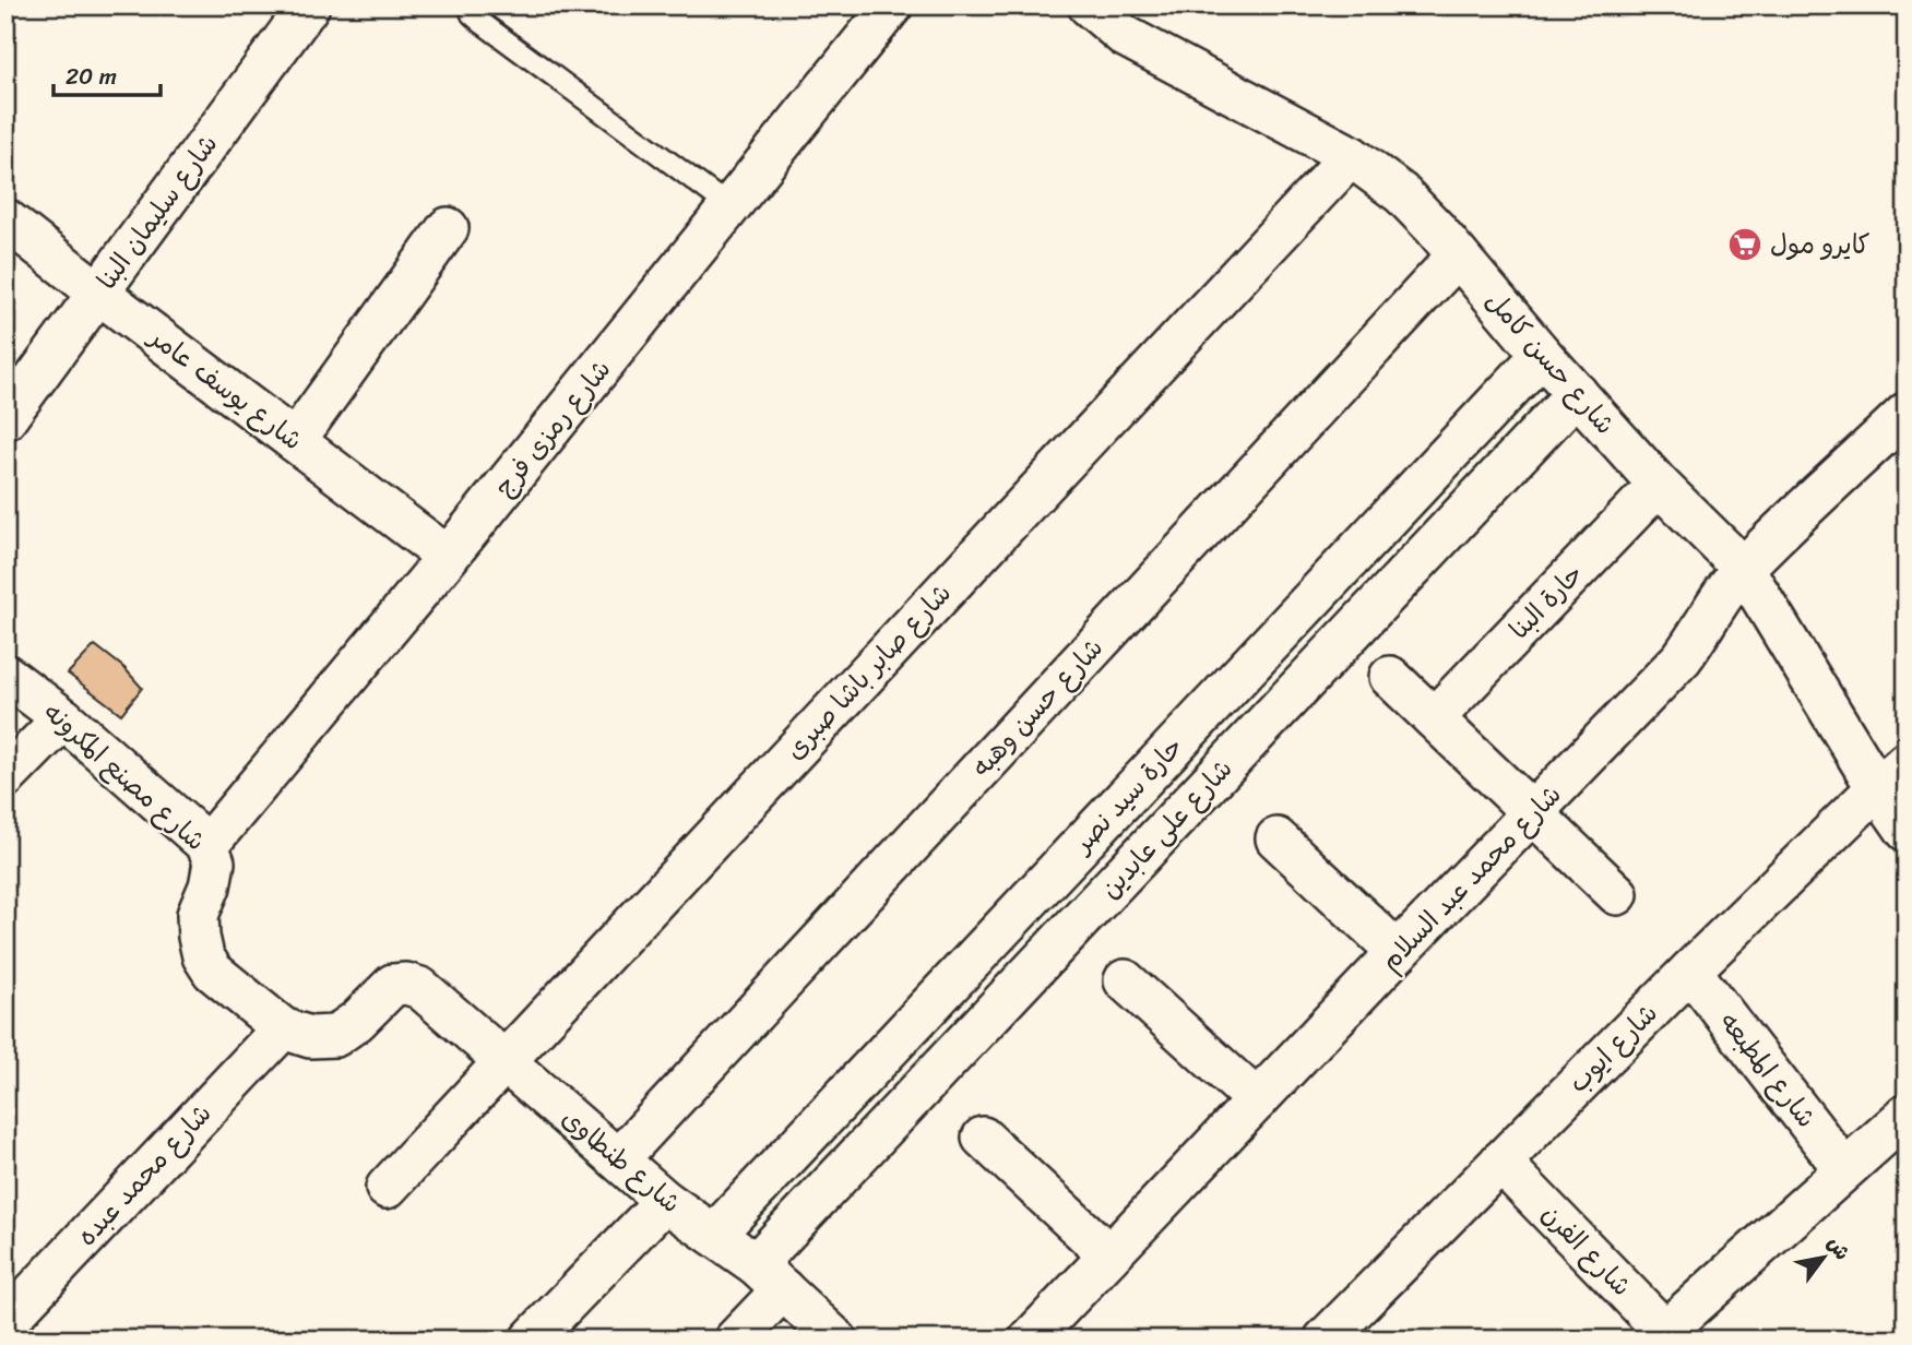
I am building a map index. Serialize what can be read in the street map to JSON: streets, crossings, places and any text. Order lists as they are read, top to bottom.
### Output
{
  "streets": {
    "street": [
      "شارع سليمان البنا",
      "شارع حسن كامل",
      "شارع يوسف عامر",
      "شارع رمزى فرج",
      "حارة البنا",
      "شارع صابر باشا صبرى",
      "شارع حسن وهبه",
      "شارع مصنع المكرونه",
      "حارة سيد نصر",
      "شارع على عابدين",
      "شارع محمد عبد السلام",
      "شارع ايوب",
      "شارع المطبعه",
      "شارع طنطاوى",
      "شارع محمد عبده",
      "شارع الفرن"
    ]
  },
  "crossings": [
    ["شارع سليمان البنا", "شارع يوسف عامر"],
    ["شارع حسن كامل", "حارة البنا"],
    ["شارع حسن كامل", "شارع صابر باشا صبرى"],
    ["شارع حسن كامل", "شارع حسن وهبه"],
    ["شارع حسن كامل", "حارة سيد نصر"],
    ["شارع حسن كامل", "شارع على عابدين"],
    ["شارع حسن كامل", "شارع محمد عبد السلام"],
    ["شارع حسن كامل", "شارع ايوب"],
    ["شارع يوسف عامر", "شارع رمزى فرج"],
    ["شارع رمزى فرج", "شارع مصنع المكرونه"],
    ["شارع صابر باشا صبرى", "شارع طنطاوى"],
    ["شارع حسن وهبه", "شارع طنطاوى"],
    ["شارع مصنع المكرونه", "شارع طنطاوى"],
    ["شارع مصنع المكرونه", "شارع محمد عبده"],
    ["حارة سيد نصر", "شارع طنطاوى"],
    ["شارع على عابدين", "شارع طنطاوى"],
    ["شارع ايوب", "شارع المطبعه"],
    ["شارع ايوب", "شارع الفرن"]
  ],
  "places": {
    "supermarket": ["كايرو مول"]
  },
  "scale_bar": "20 m",
  "north": "top right"
}
